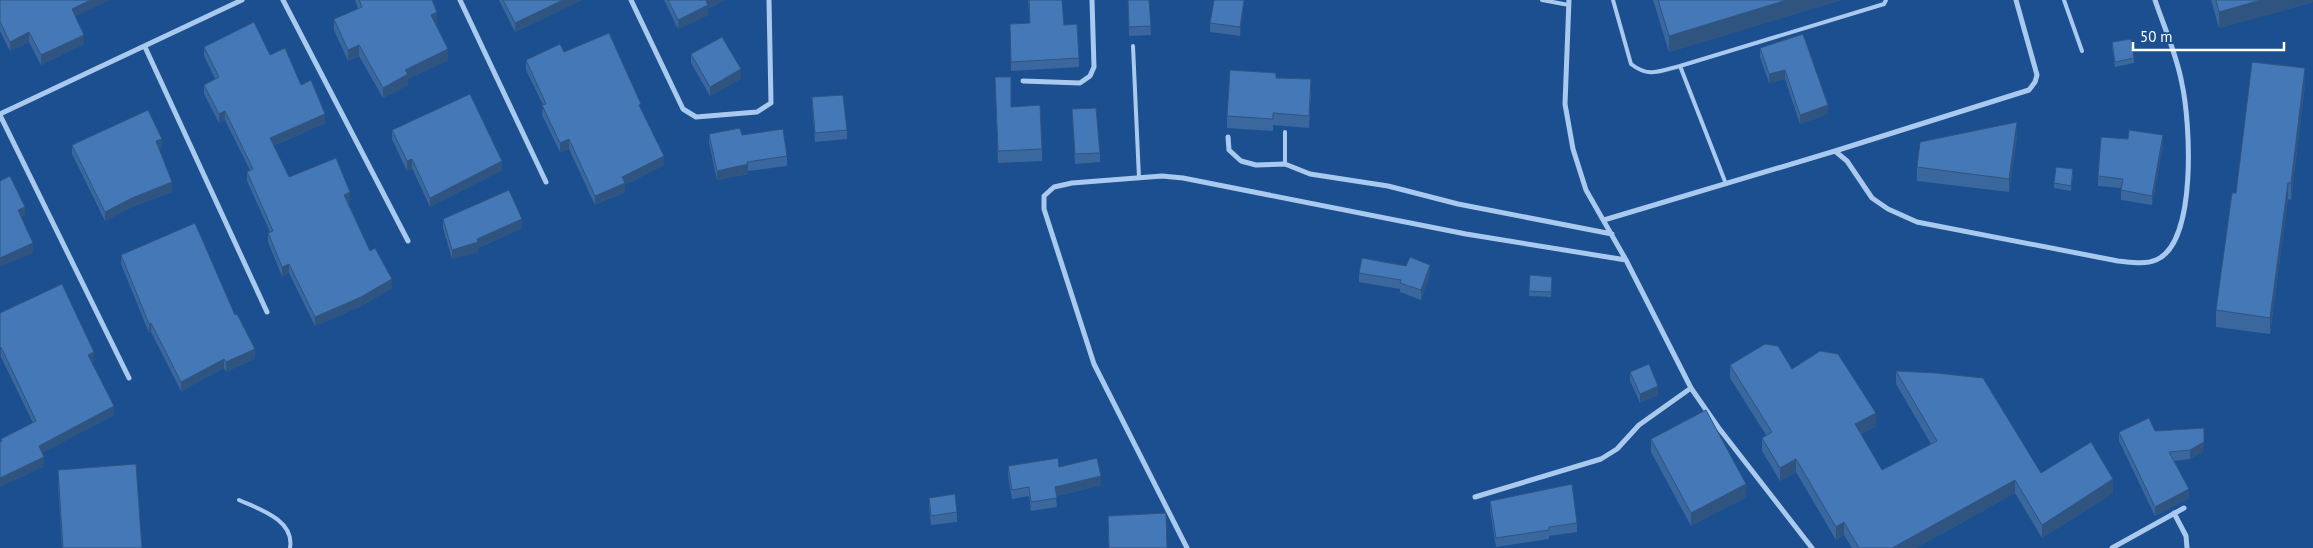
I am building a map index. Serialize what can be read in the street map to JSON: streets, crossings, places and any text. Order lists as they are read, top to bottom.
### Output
{
  "scale_bar": "50 m"
}
